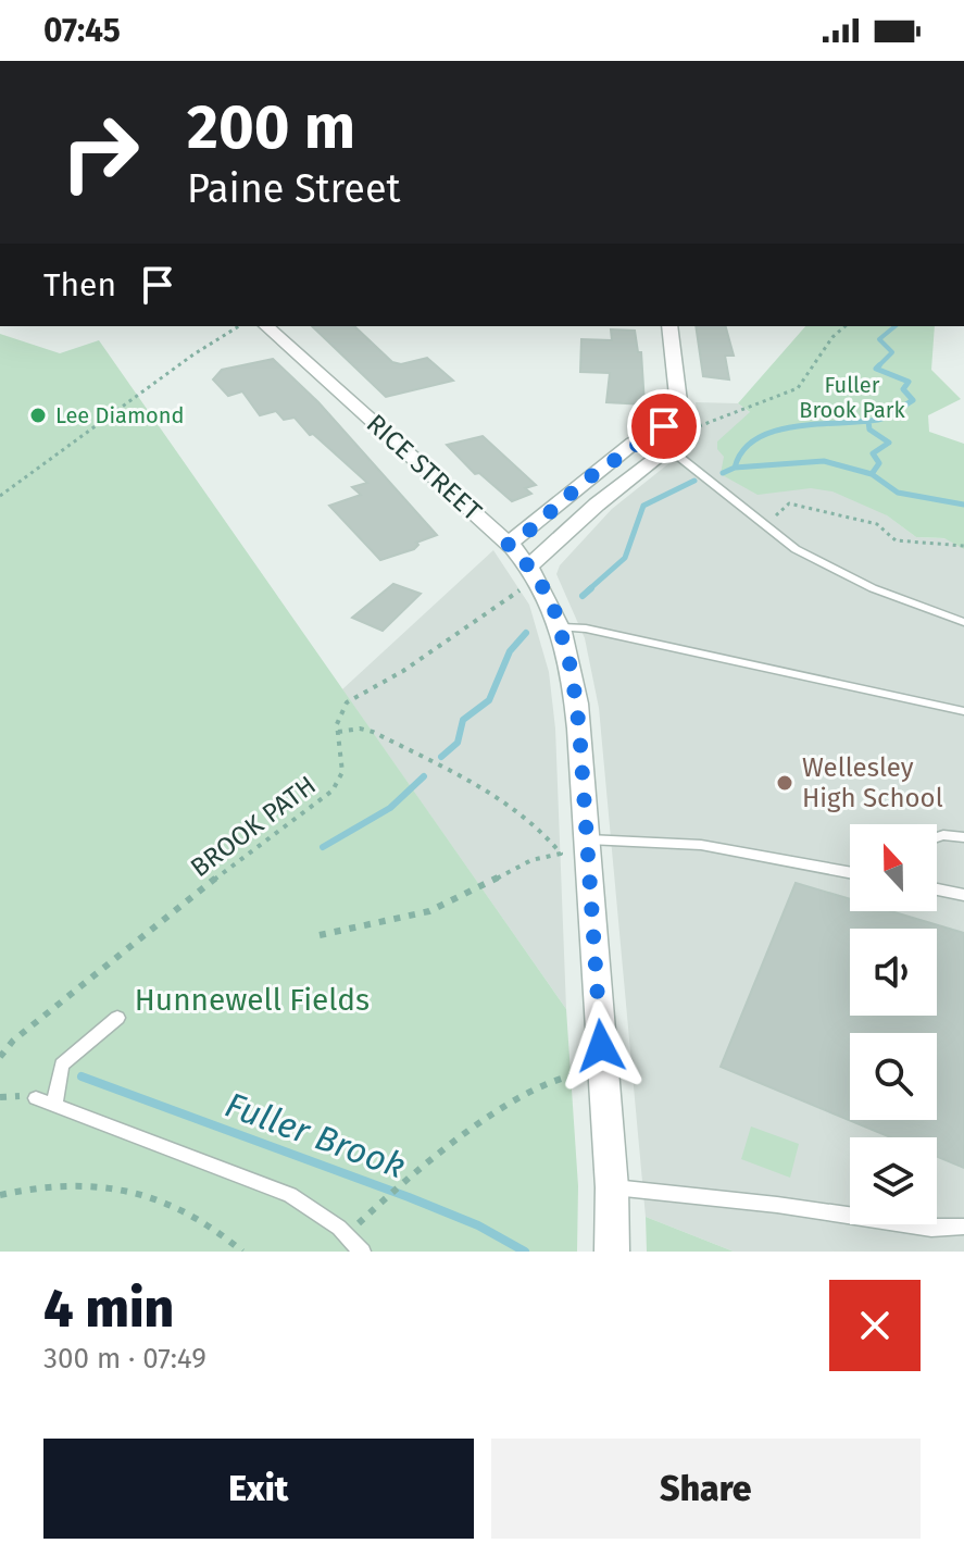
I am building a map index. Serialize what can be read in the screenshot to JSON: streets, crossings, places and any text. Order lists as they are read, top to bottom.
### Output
{
  "streets": {
    "street": ["RICE STREET"],
    "path": ["BROOK PATH"]
  },
  "water": ["Fuller Brook"],
  "parks": ["Fuller Brook Park", "Hunnewell Fields"],
  "places": ["Lee Diamond", "Wellesley High School"],
  "north": "top",
  "page": {
    "status": "07:45",
    "turn": ["200 m", "Paine Street"],
    "then": "Then",
    "heading": ["4 min", "300 m · 07:49"],
    "buttons": ["Exit", "Share"]
  }
}
